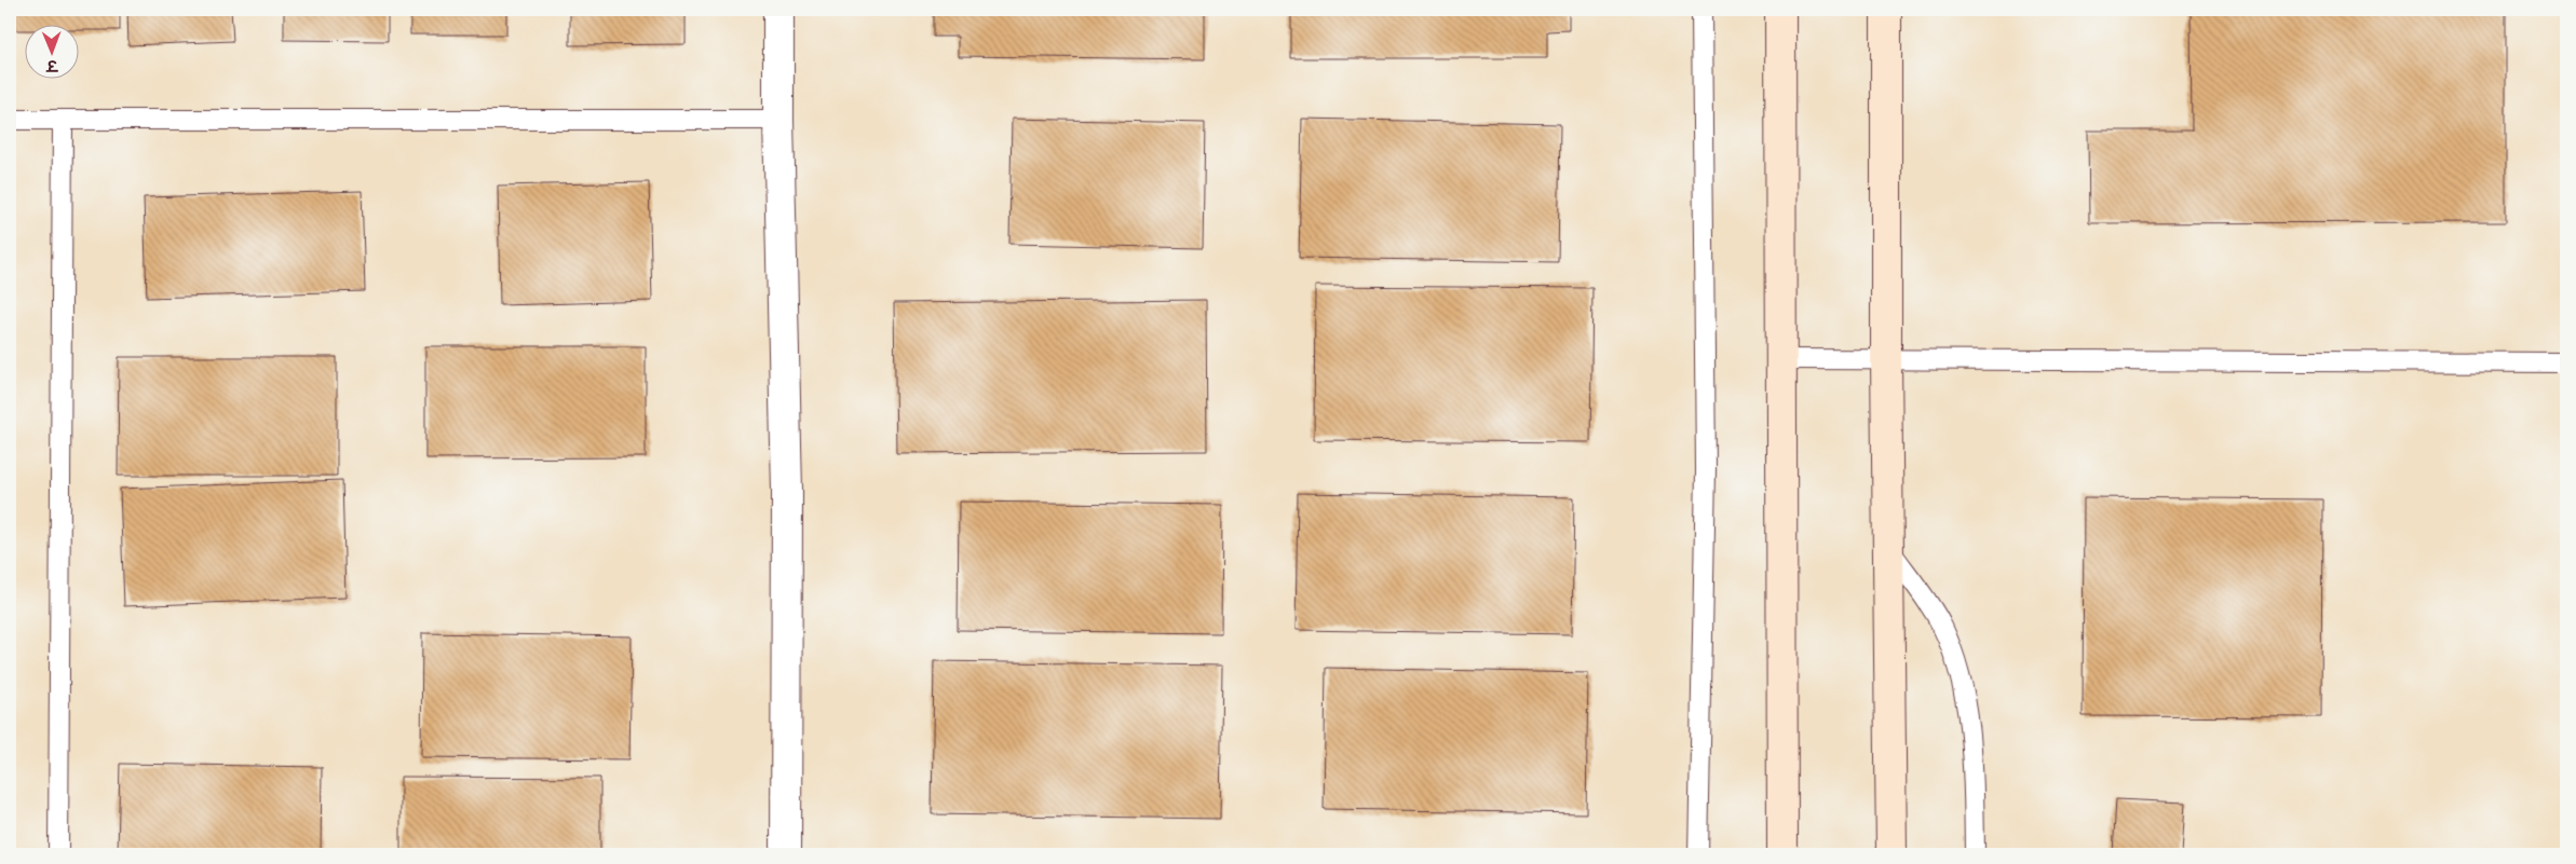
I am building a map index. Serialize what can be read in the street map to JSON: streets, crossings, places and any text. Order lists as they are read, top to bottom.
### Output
{
  "north": "bottom"
}
